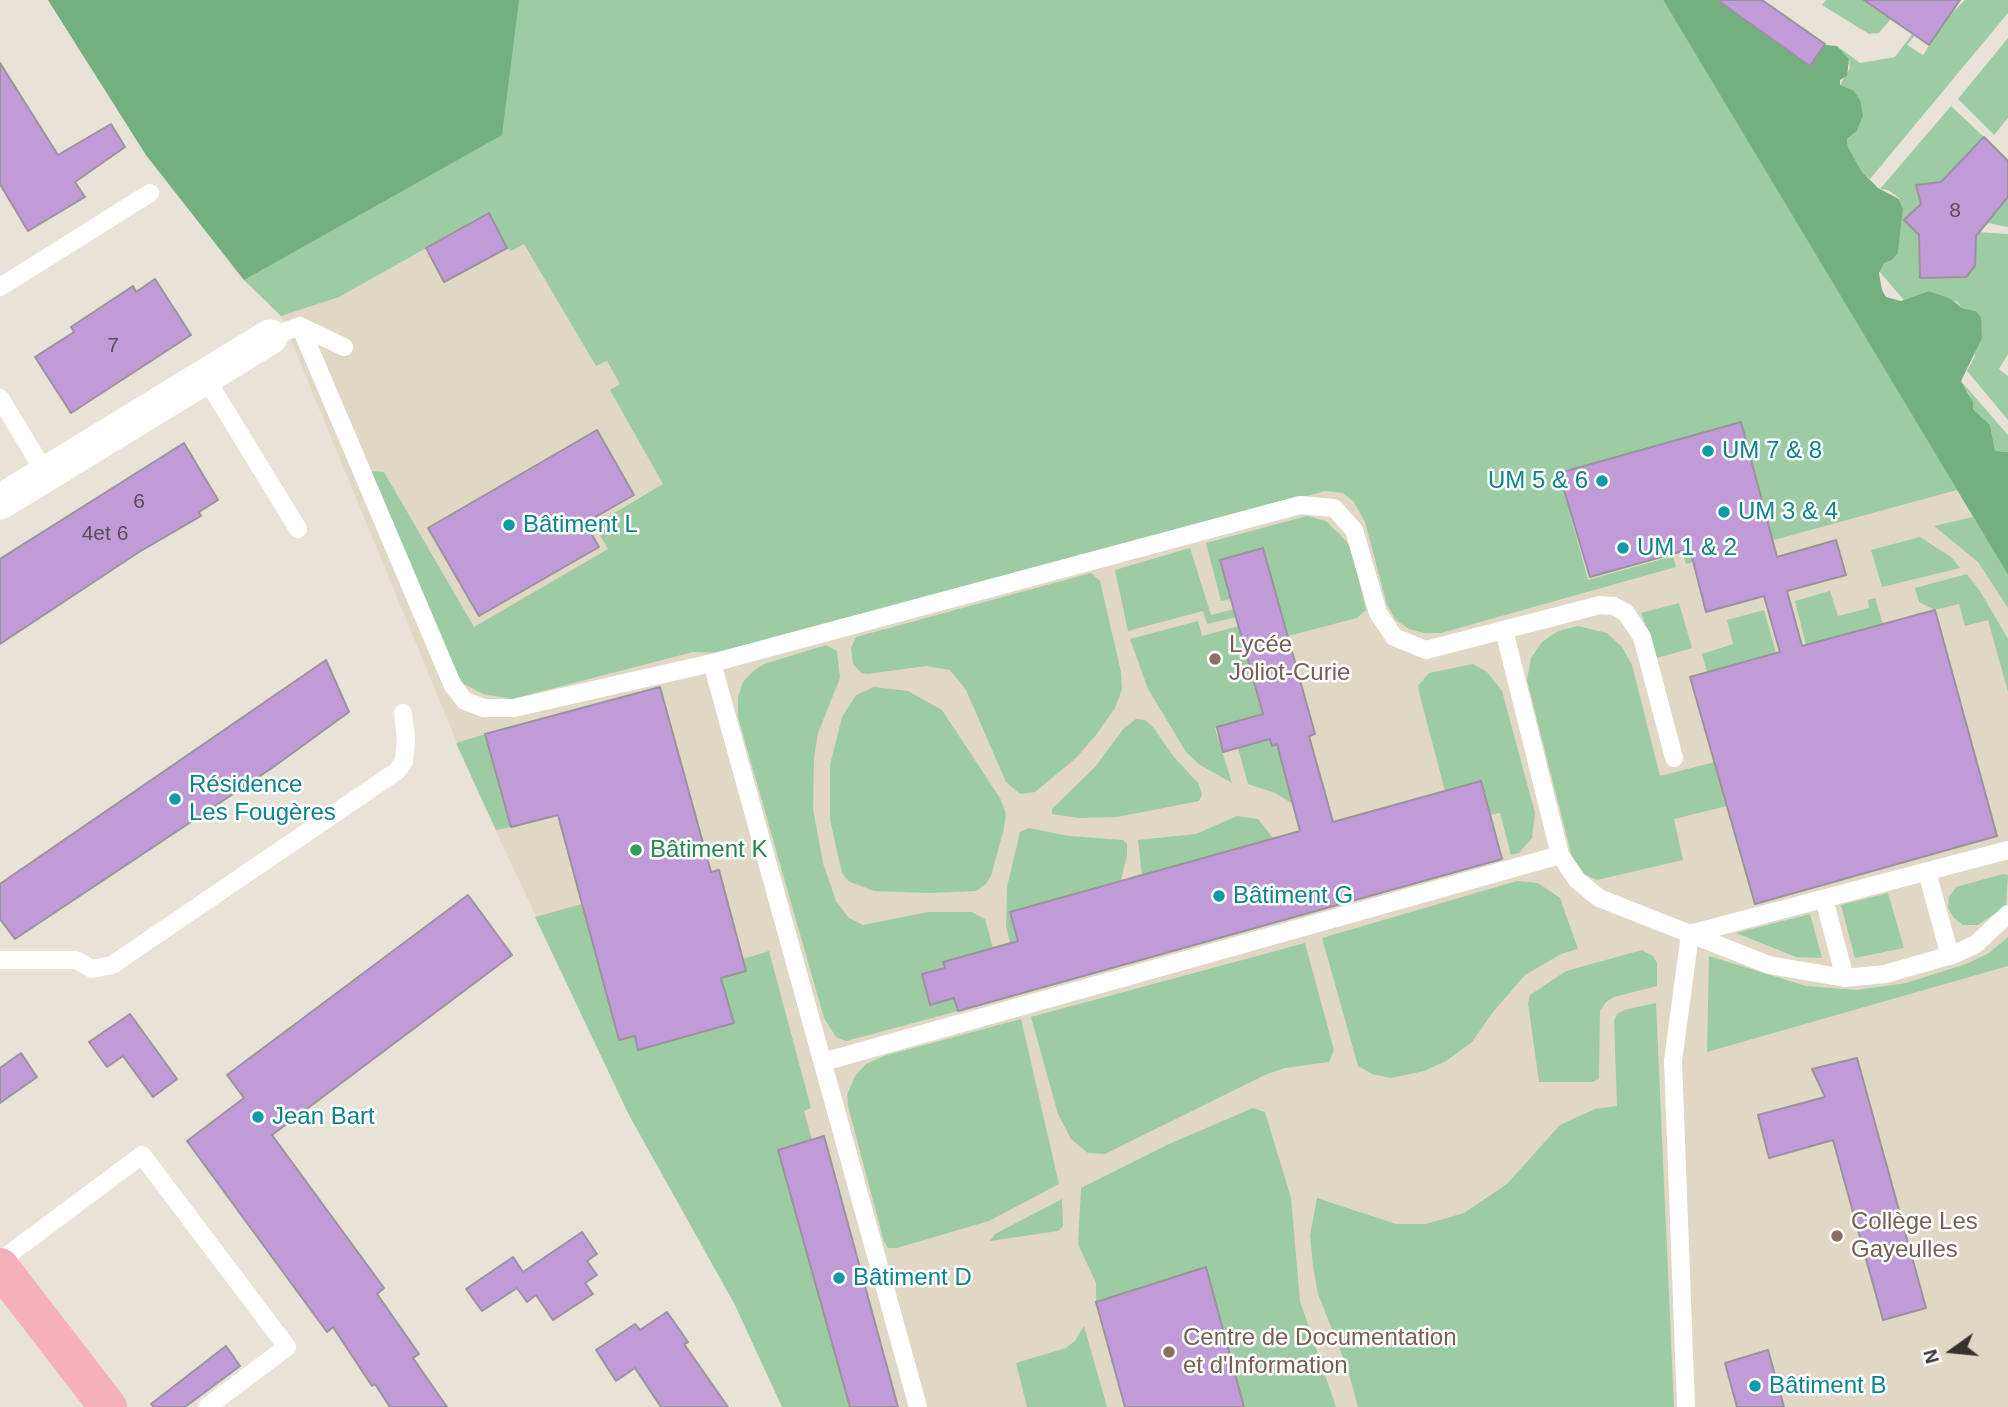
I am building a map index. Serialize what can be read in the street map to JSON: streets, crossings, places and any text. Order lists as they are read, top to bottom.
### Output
{
  "places": [
    "UM 7 & 8",
    "UM 5 & 6",
    "UM 3 & 4",
    "Bâtiment L",
    "UM 1 & 2",
    "Lycée Joliot-Curie",
    "Résidence Les Fougères",
    "Bâtiment K",
    "Bâtiment G",
    "Jean Bart",
    "Collège Les Gayeulles",
    "Bâtiment D",
    "Centre de Documentation et d'Information",
    "Bâtiment B"
  ],
  "house_numbers": [
    "8",
    "7",
    "6",
    "4et 6"
  ],
  "north": "left"
}
